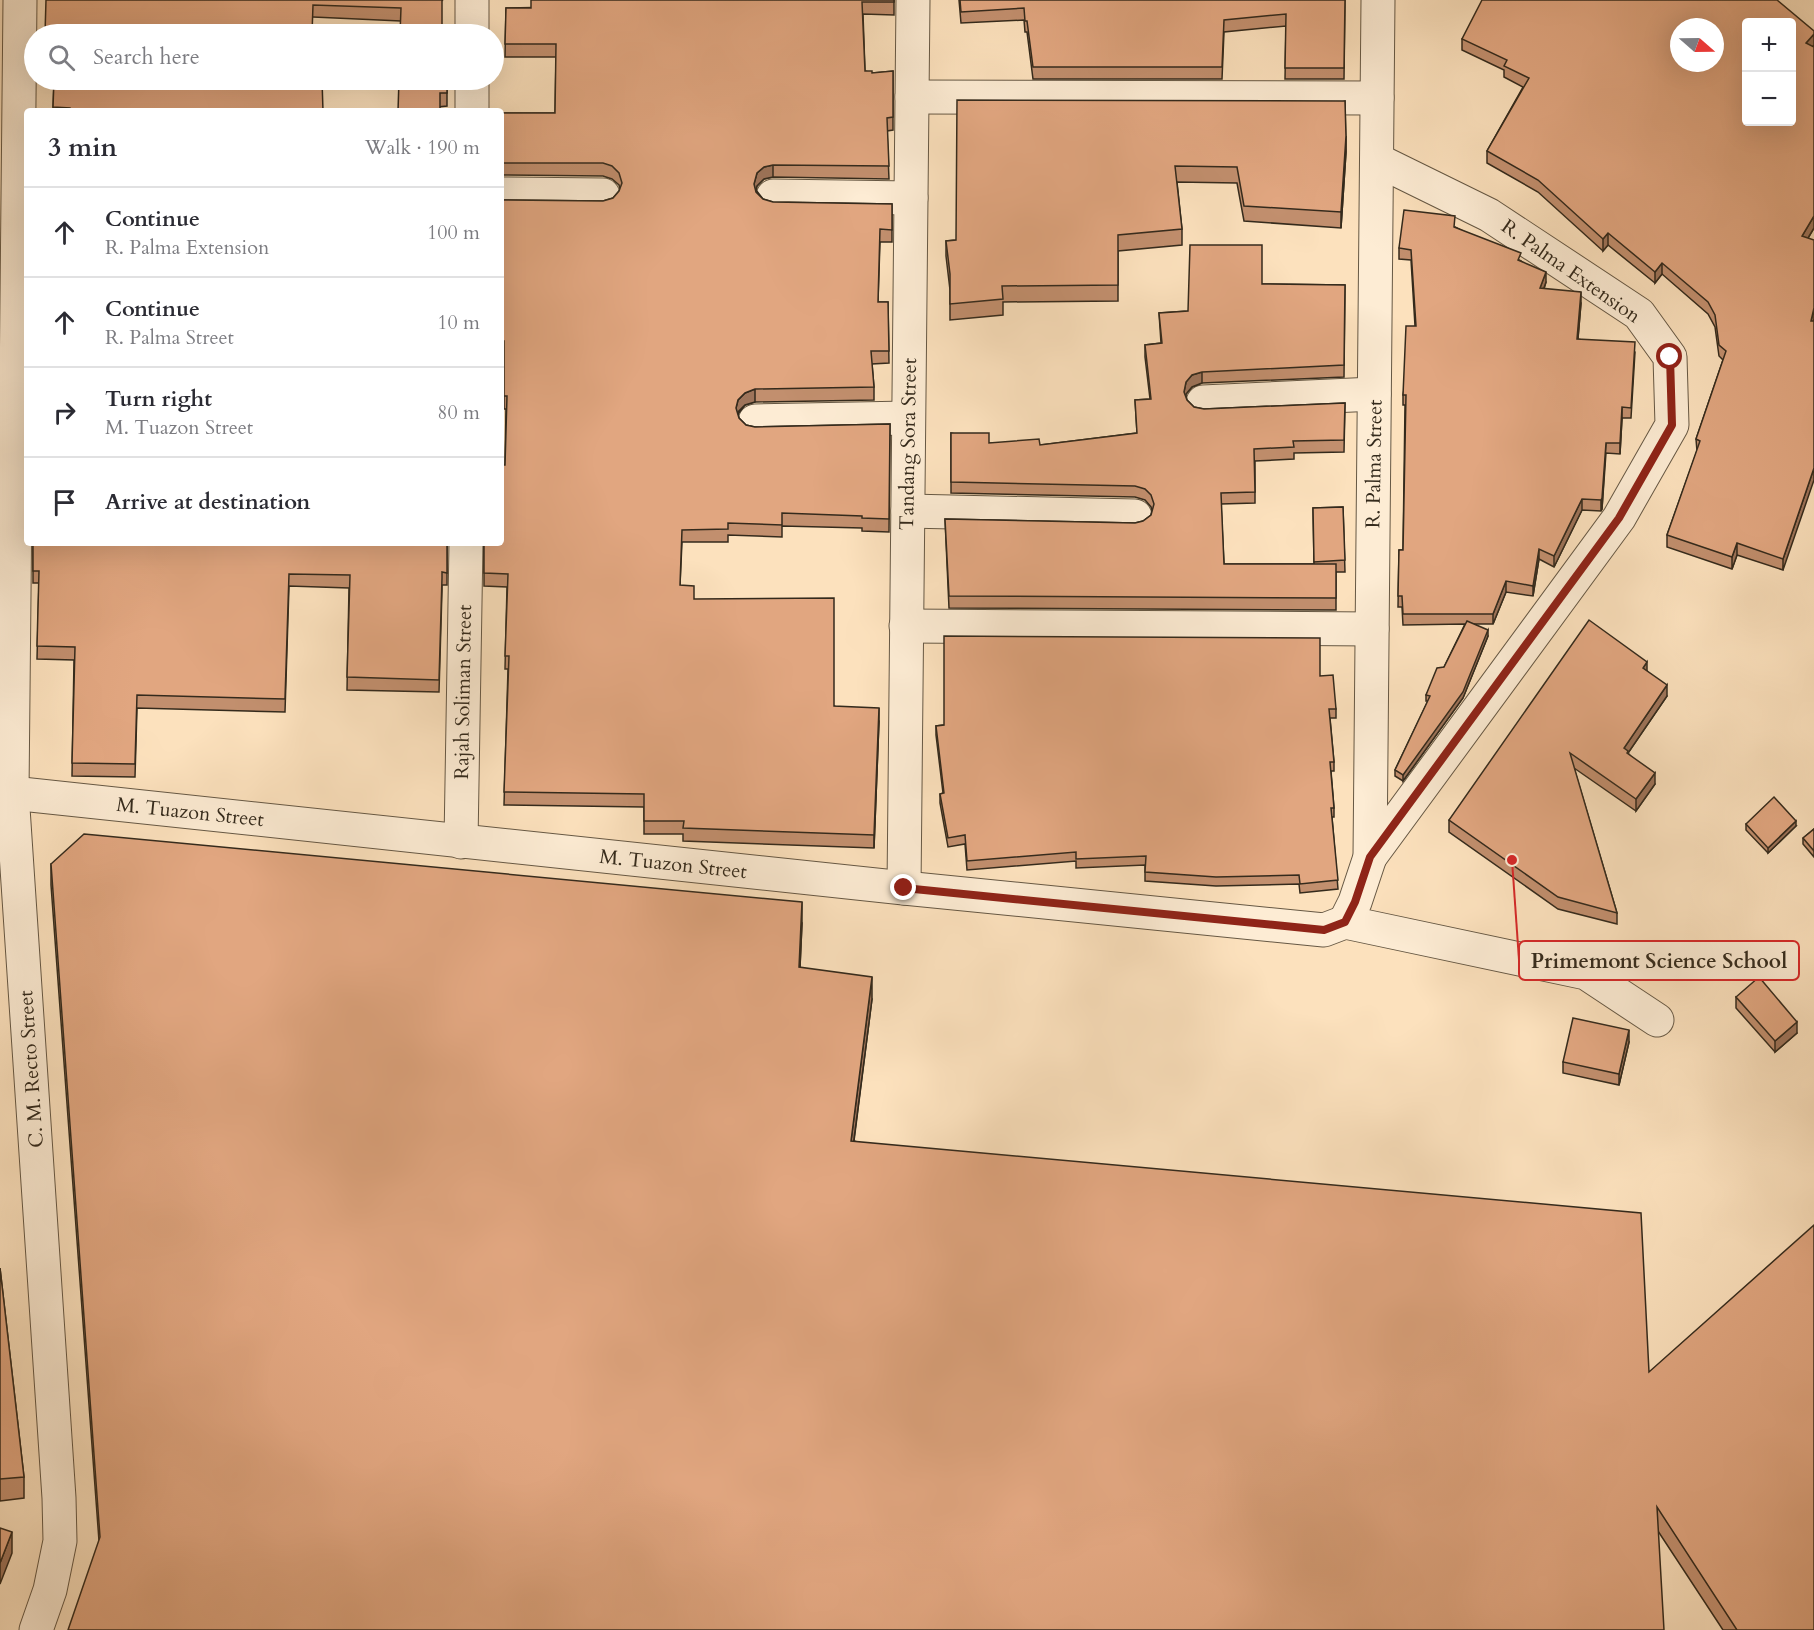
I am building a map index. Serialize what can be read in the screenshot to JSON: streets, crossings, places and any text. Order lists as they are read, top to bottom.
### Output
{
  "streets": {
    "street": [
      "R. Palma Extension",
      "Tandang Sora Street",
      "R. Palma Street",
      "Rajah Soliman Street",
      "M. Tuazon Street",
      "C. M. Recto Street"
    ]
  },
  "crossings": [
    ["R. Palma Extension", "R. Palma Street"],
    ["Tandang Sora Street", "M. Tuazon Street"],
    ["R. Palma Street", "M. Tuazon Street"],
    ["Rajah Soliman Street", "M. Tuazon Street"],
    ["M. Tuazon Street", "C. M. Recto Street"]
  ],
  "places": ["Primemont Science School"],
  "north": "right",
  "page": {
    "map_buttons": ["+", "−"],
    "search": "Search here",
    "heading": ["3 min", "Walk · 190 m"],
    "list": [
      ["Continue", "R. Palma Extension", "100 m"],
      ["Continue", "R. Palma Street", "10 m"],
      ["Turn right", "M. Tuazon Street", "80 m"],
      "Arrive at destination"
    ]
  }
}
